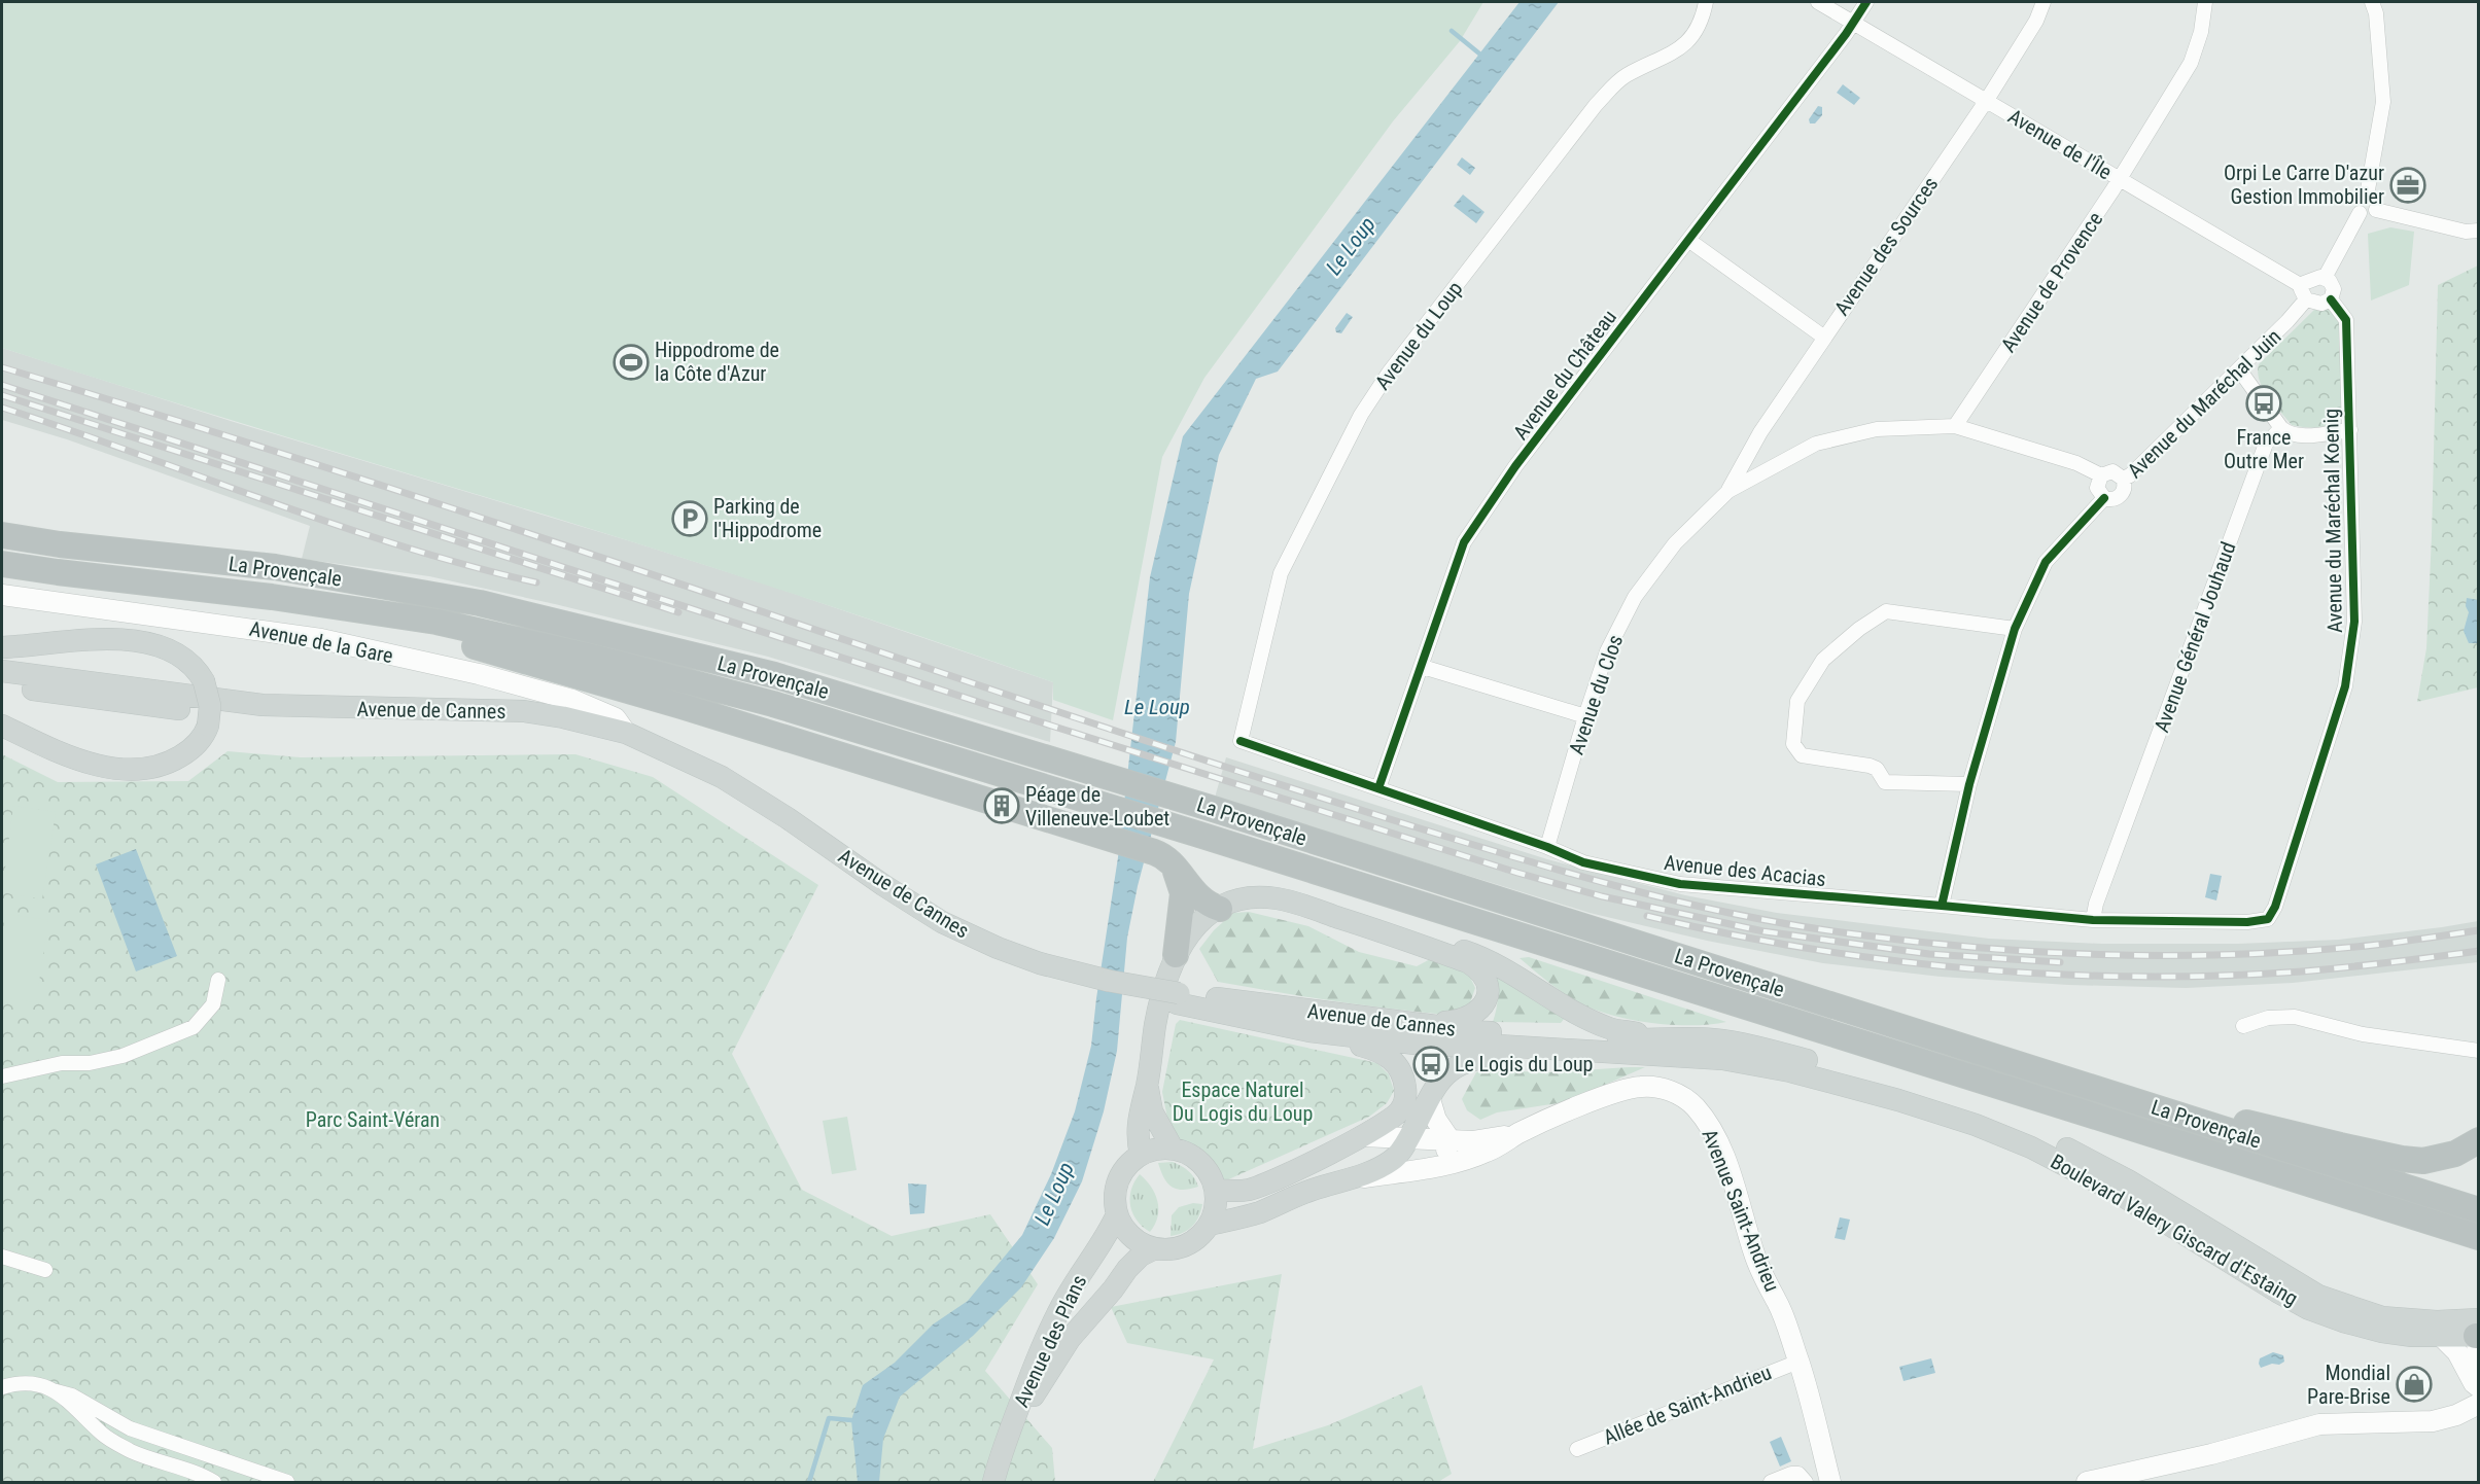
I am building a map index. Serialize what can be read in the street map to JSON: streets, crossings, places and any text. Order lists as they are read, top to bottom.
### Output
{
  "streets": {
    "highway": ["La Provençale"],
    "main road": ["Avenue de Cannes", "Boulevard Valery Giscard d'Estaing", "Avenue des Plans"],
    "street": [
      "Avenue de l'Île",
      "Avenue des Sources",
      "Avenue de Provence",
      "Avenue du Loup",
      "Avenue du Château",
      "Avenue du Maréchal Juin",
      "Avenue du Maréchal Koenig",
      "Avenue Général Jouhaud",
      "Avenue de la Gare",
      "Avenue du Clos",
      "Avenue des Acacias",
      "Avenue Saint-Andrieu",
      "Allée de Saint-Andrieu"
    ]
  },
  "crossings": [
    ["Avenue de l'Île", "Avenue des Sources"],
    ["Avenue de l'Île", "Avenue de Provence"],
    ["Avenue de l'Île", "Avenue du Château"],
    ["Avenue de l'Île", "Avenue du Maréchal Juin"],
    ["Avenue de l'Île", "Avenue du Maréchal Koenig"],
    ["Avenue des Sources", "Avenue du Clos"],
    ["Avenue de Provence", "Avenue du Clos"],
    ["Avenue du Loup", "Avenue des Acacias"],
    ["Avenue du Château", "Avenue des Acacias"],
    ["Avenue du Maréchal Juin", "Avenue du Maréchal Koenig"],
    ["Avenue du Maréchal Juin", "Avenue du Clos"],
    ["Avenue du Maréchal Juin", "Avenue des Acacias"],
    ["Avenue du Maréchal Koenig", "Avenue des Acacias"],
    ["Avenue Général Jouhaud", "Avenue des Acacias"],
    ["Avenue de la Gare", "Avenue de Cannes"],
    ["Avenue du Clos", "Avenue des Acacias"],
    ["Avenue de Cannes", "Boulevard Valery Giscard d'Estaing"],
    ["Avenue Saint-Andrieu", "Allée de Saint-Andrieu"]
  ],
  "water": ["Le Loup"],
  "parks": ["Espace Naturel Du Logis du Loup", "Parc Saint-Véran"],
  "places": {
    "office": ["Orpi Le Carre D'azur Gestion Immobilier"],
    "sports": ["Hippodrome de la Côte d'Azur"],
    "bus stop": ["France Outre Mer", "Le Logis du Loup"],
    "parking": ["Parking de l'Hippodrome"],
    "building": ["Péage de Villeneuve-Loubet"],
    "shop": ["Mondial Pare-Brise"]
  }
}
